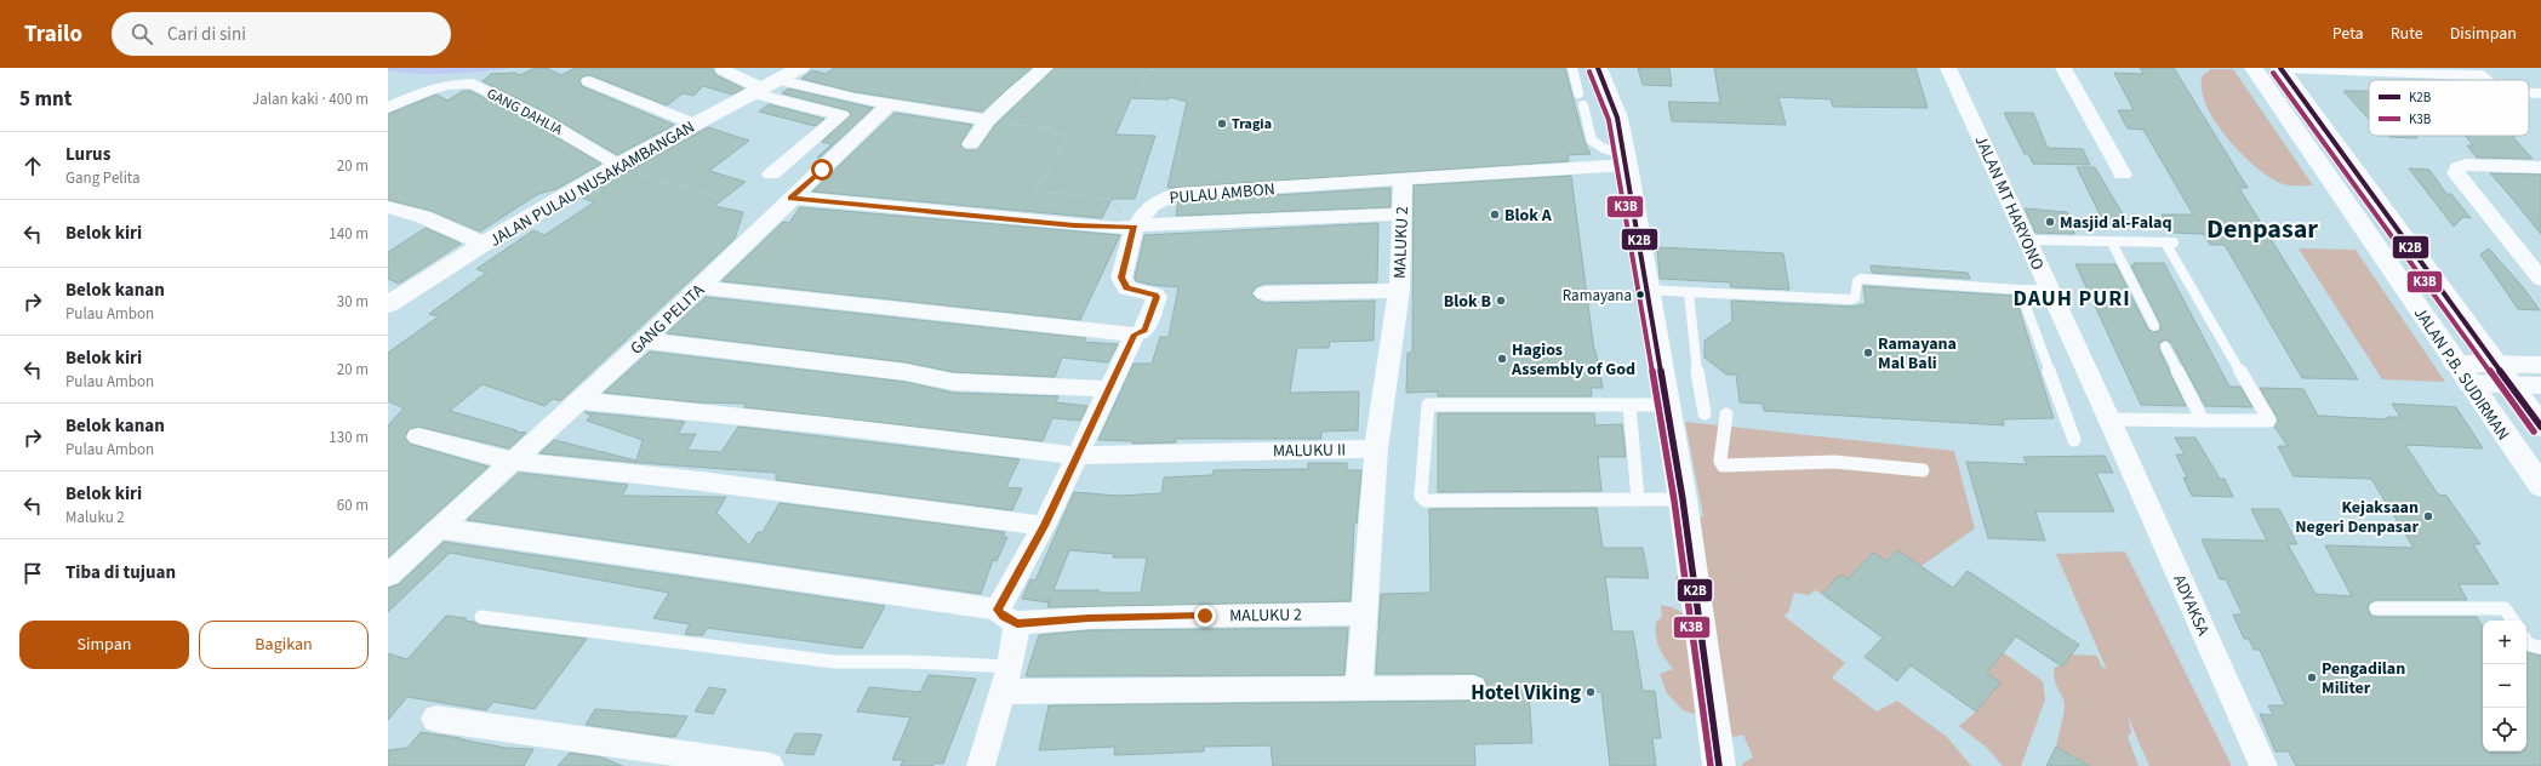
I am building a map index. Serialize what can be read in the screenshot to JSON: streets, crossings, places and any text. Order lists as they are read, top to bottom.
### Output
{
  "streets": {
    "main road": ["JALAN PULAU NUSAKAMBANGAN", "JALAN P.B. SUDIRMAN"],
    "street": [
      "GANG DAHLIA",
      "PULAU AMBON",
      "JALAN MT HARYONO",
      "MALUKU 2",
      "GANG PELITA",
      "MALUKU II",
      "ADYAKSA"
    ]
  },
  "crossings": [
    ["GANG DAHLIA", "JALAN PULAU NUSAKAMBANGAN"],
    ["PULAU AMBON", "MALUKU 2"],
    ["PULAU AMBON", "MALUKU II"],
    ["JALAN MT HARYONO", "ADYAKSA"],
    ["MALUKU 2", "GANG PELITA"],
    ["MALUKU 2", "MALUKU II"],
    ["GANG PELITA", "MALUKU II"]
  ],
  "districts": ["Denpasar", "DAUH PURI"],
  "places": [
    "Tragia",
    "Blok A",
    "Masjid al-Falaq",
    "Ramayana",
    "Blok B",
    "Ramayana Mal Bali",
    "Hagios Assembly of God",
    "Kejaksaan Negeri Denpasar",
    "Pengadilan Militer",
    "Hotel Viking"
  ],
  "lines": ["transit line K2B", "transit line K3B"],
  "legend": ["K2B", "K3B"],
  "page": {
    "header": "Trailo",
    "search": "Cari di sini",
    "nav": ["Peta", "Rute", "Disimpan"],
    "heading": ["5 mnt", "Jalan kaki · 400 m"],
    "list": [
      ["Lurus", "Gang Pelita", "20 m"],
      ["Belok kiri", "140 m"],
      ["Belok kanan", "Pulau Ambon", "30 m"],
      ["Belok kiri", "Pulau Ambon", "20 m"],
      ["Belok kanan", "Pulau Ambon", "130 m"],
      ["Belok kiri", "Maluku 2", "60 m"],
      "Tiba di tujuan"
    ],
    "buttons": ["Simpan", "Bagikan"],
    "map_buttons": ["+", "−"]
  }
}
